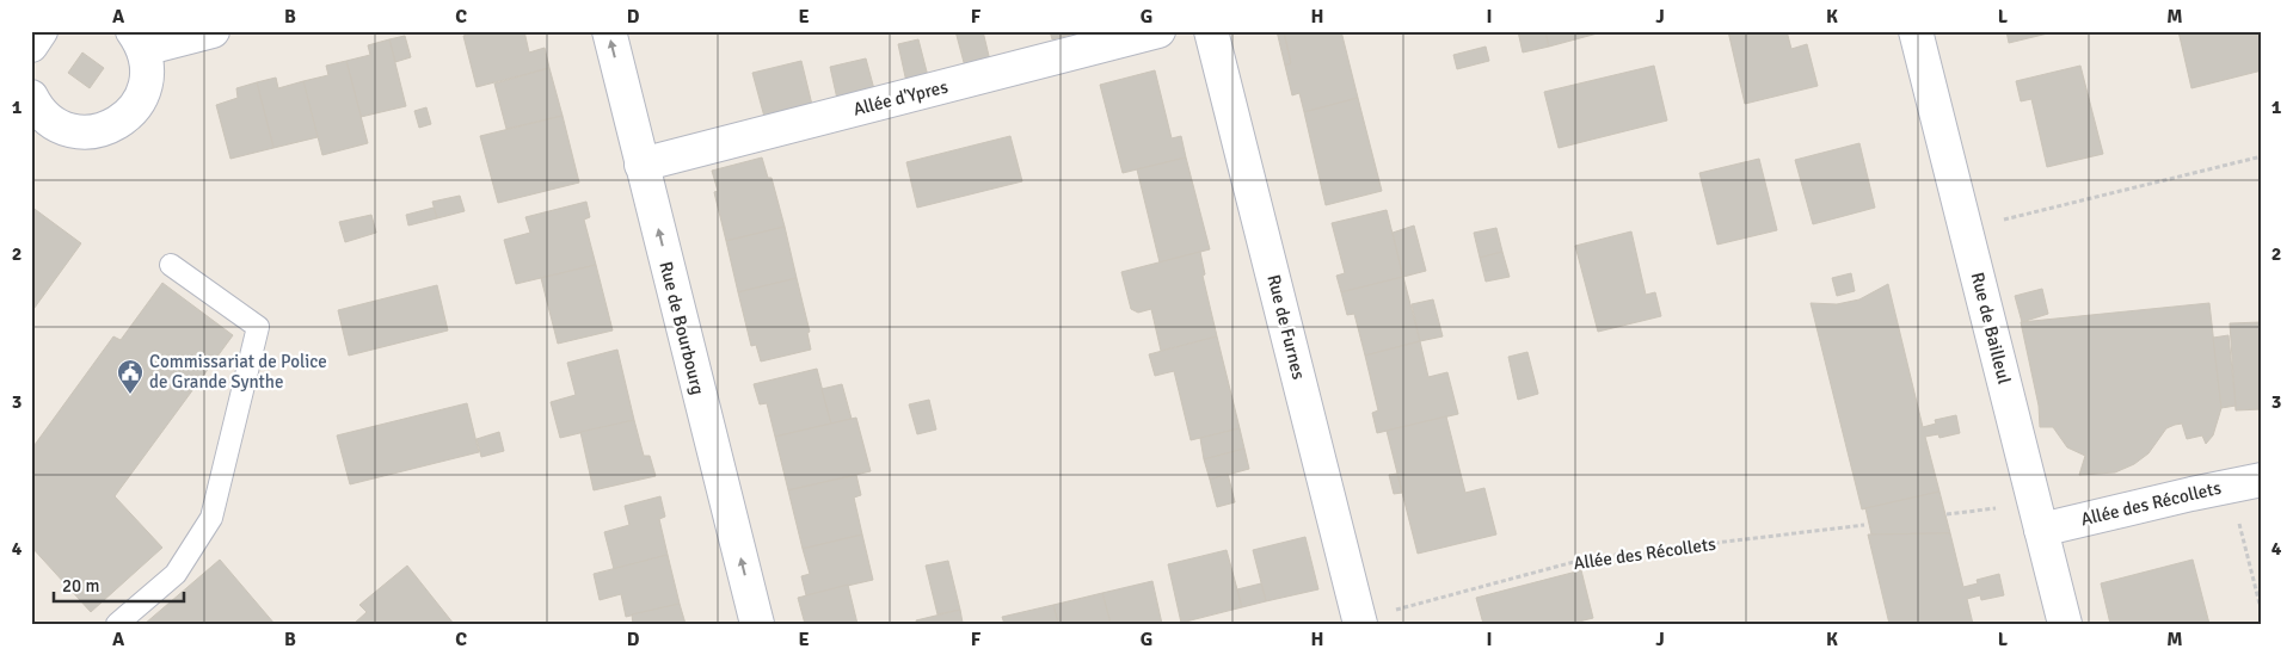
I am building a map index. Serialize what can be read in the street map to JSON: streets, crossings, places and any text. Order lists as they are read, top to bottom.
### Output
{
  "streets": {
    "street": [
      "Allée d'Ypres",
      "Rue de Furnes",
      "Rue de Bourbourg",
      "Rue de Bailleul",
      "Allée des Récollets"
    ]
  },
  "crossings": [
    ["Allée d'Ypres", "Rue de Bourbourg"],
    ["Rue de Furnes", "Allée des Récollets"],
    ["Rue de Bailleul", "Allée des Récollets"]
  ],
  "one_way": ["Rue de Bourbourg"],
  "places": {
    "public building": ["Commissariat de Police de Grande Synthe"]
  },
  "scale_bar": "20 m",
  "grid": {
    "columns": [
      "A",
      "B",
      "C",
      "D",
      "E",
      "F",
      "G",
      "H",
      "I",
      "J",
      "K",
      "L",
      "M"
    ],
    "rows": [
      "1",
      "2",
      "3",
      "4"
    ]
  }
}
